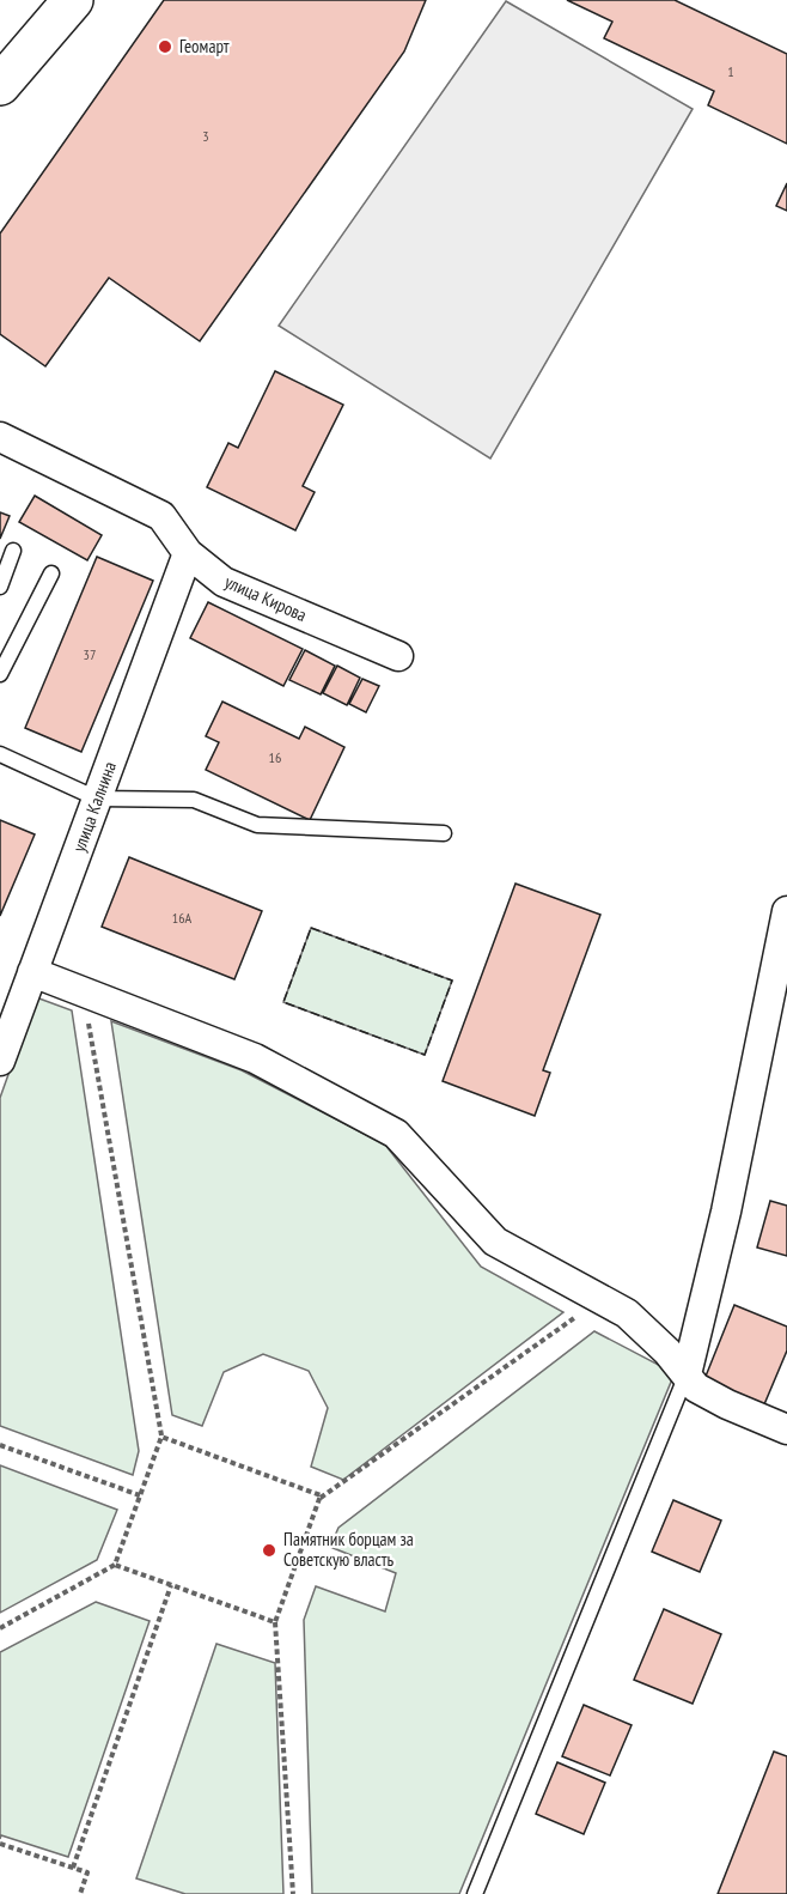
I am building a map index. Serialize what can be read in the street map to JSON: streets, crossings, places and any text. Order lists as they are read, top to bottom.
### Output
{
  "streets": {
    "street": ["улица Кирова", "улица Калнина"]
  },
  "crossings": [
    ["улица Кирова", "улица Калнина"]
  ],
  "places": ["Геомарт", "Памятник борцам за Советскую власть"],
  "house_numbers": [
    "1",
    "3",
    "37",
    "16",
    "16А"
  ]
}
